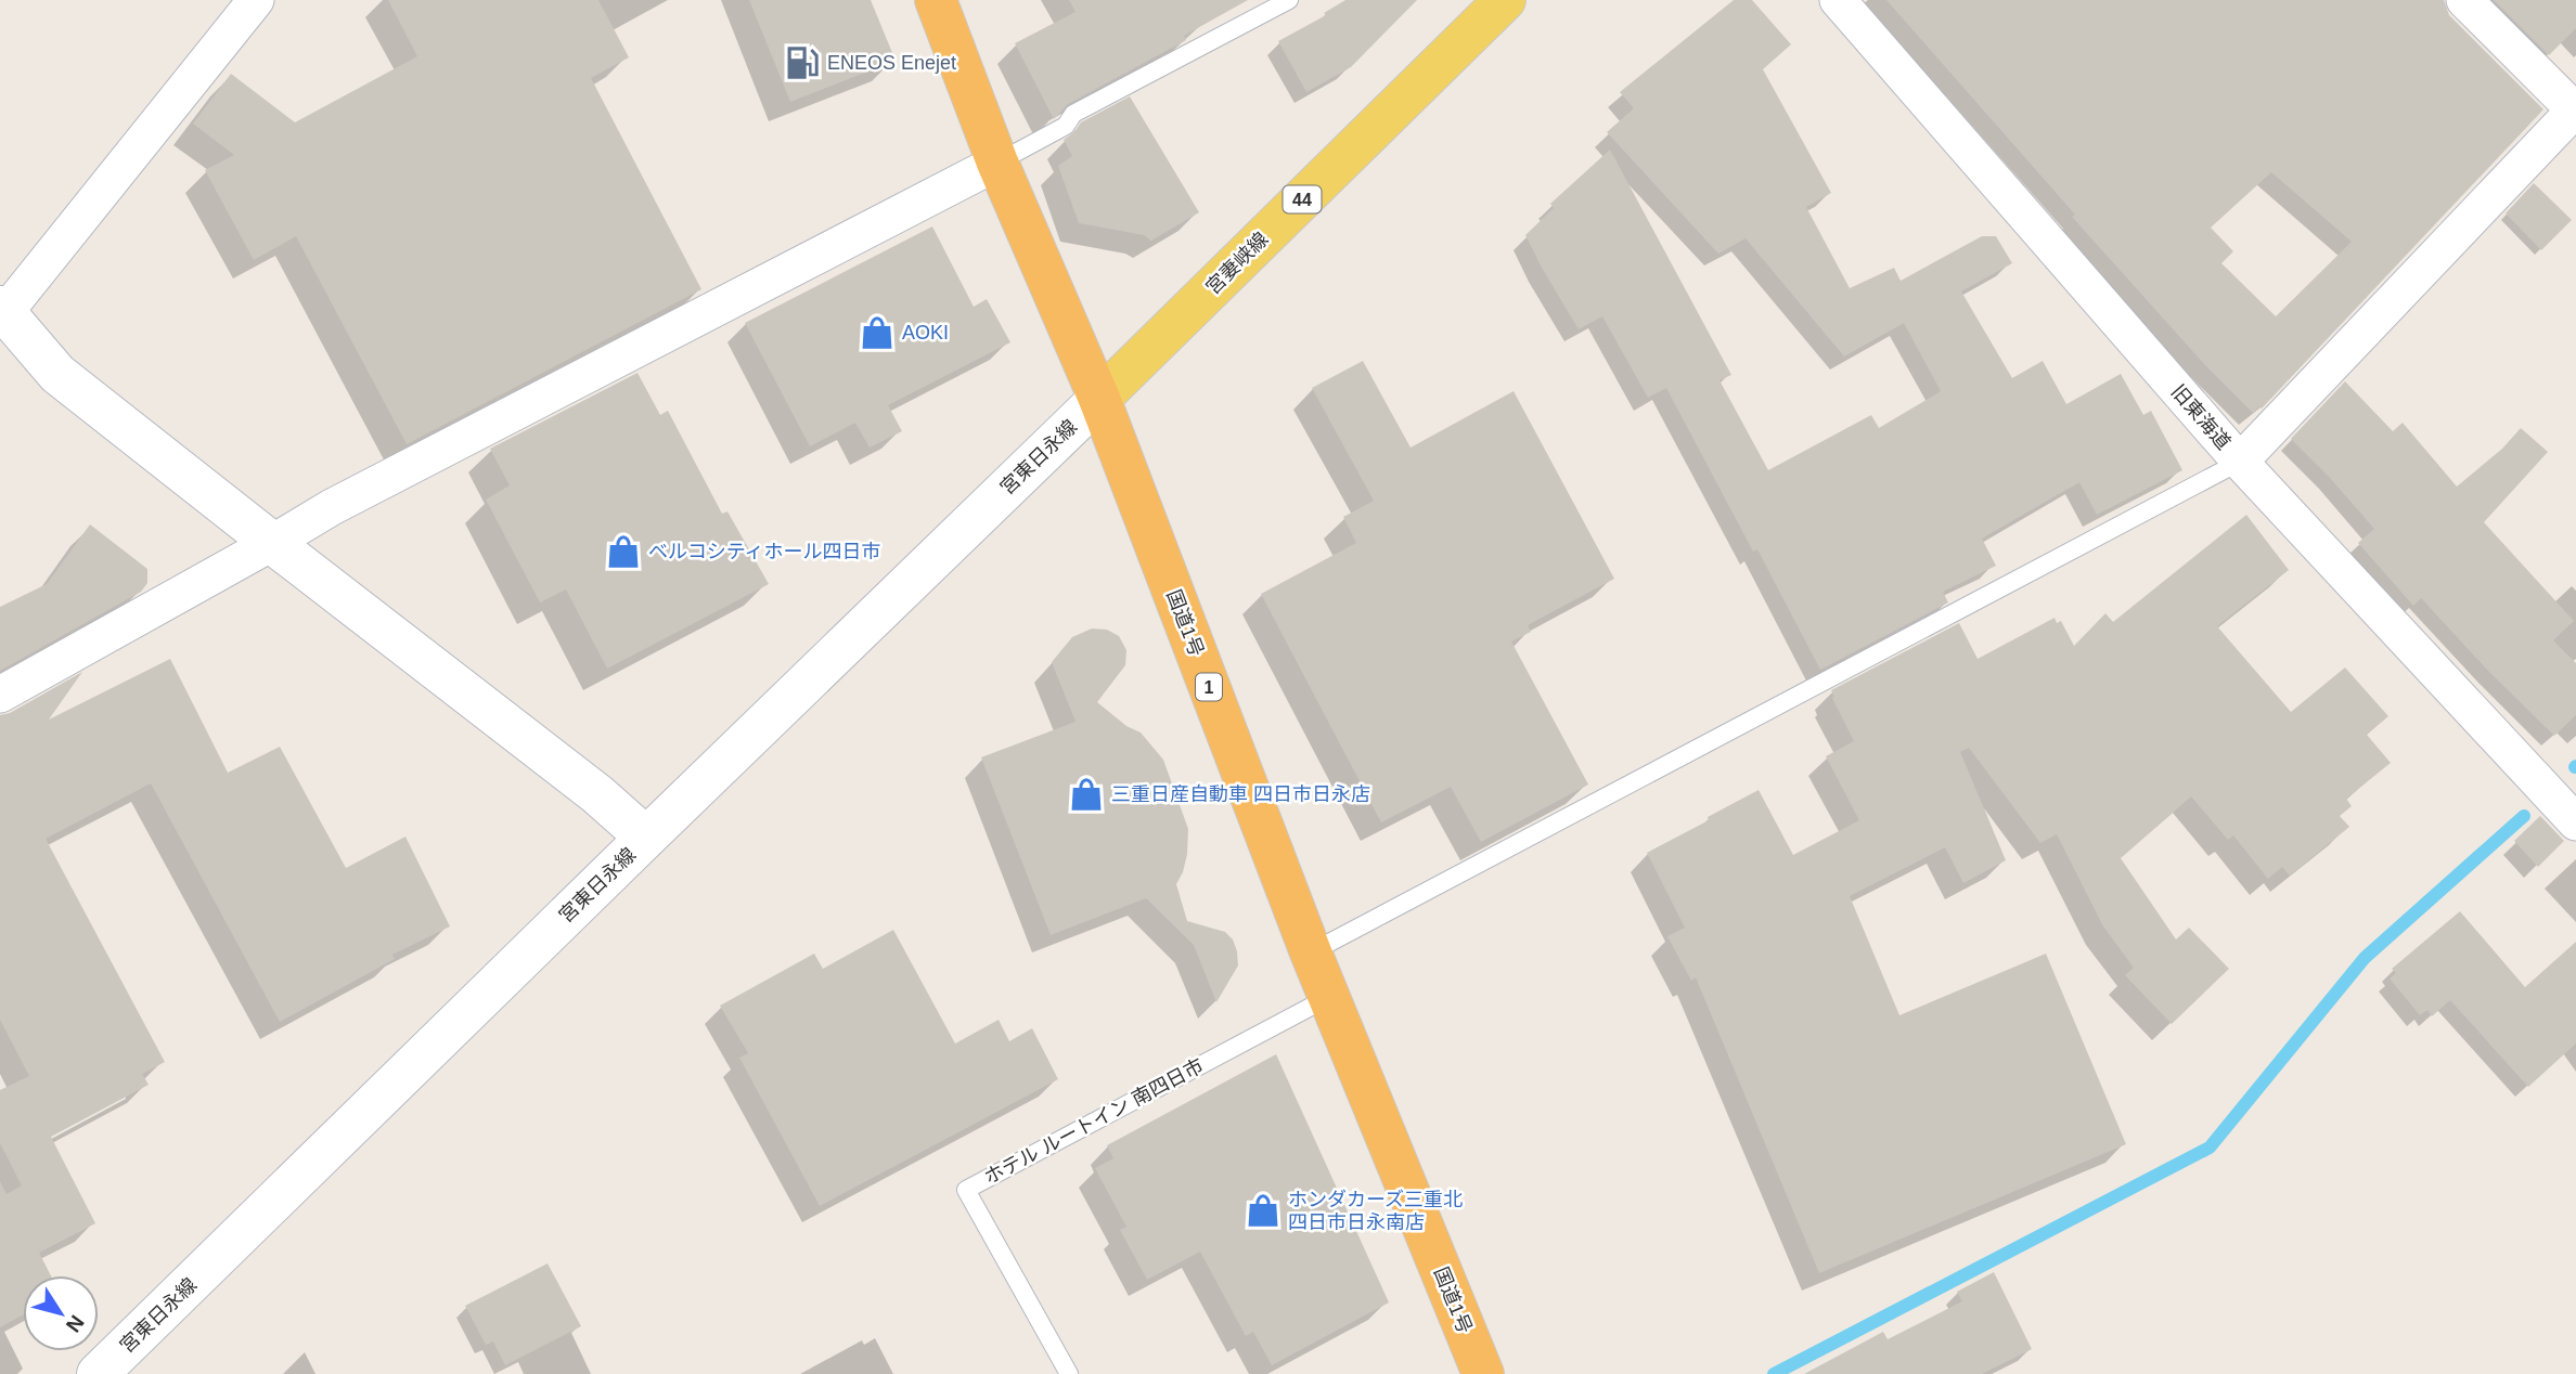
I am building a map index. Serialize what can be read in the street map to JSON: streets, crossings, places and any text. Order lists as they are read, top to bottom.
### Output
{
  "streets": {
    "highway": ["国道1号", "1"],
    "main road": ["44", "宮妻峡線", "宮東日永線"],
    "street": ["旧東海道"],
    "lane": ["ホテル ルートイン 南四日市"]
  },
  "crossings": [
    ["宮妻峡線", "宮東日永線"],
    ["宮妻峡線", "国道1号"],
    ["宮東日永線", "国道1号"],
    ["国道1号", "ホテル ルートイン 南四日市"]
  ],
  "places": {
    "fuel station": ["ENEOS Enejet"],
    "shop": [
      "AOKI",
      "ベルコシティホール四日市",
      "三重日産自動車 四日市日永店",
      "ホンダカーズ三重北 四日市日永南店"
    ]
  },
  "north": "bottom right"
}
